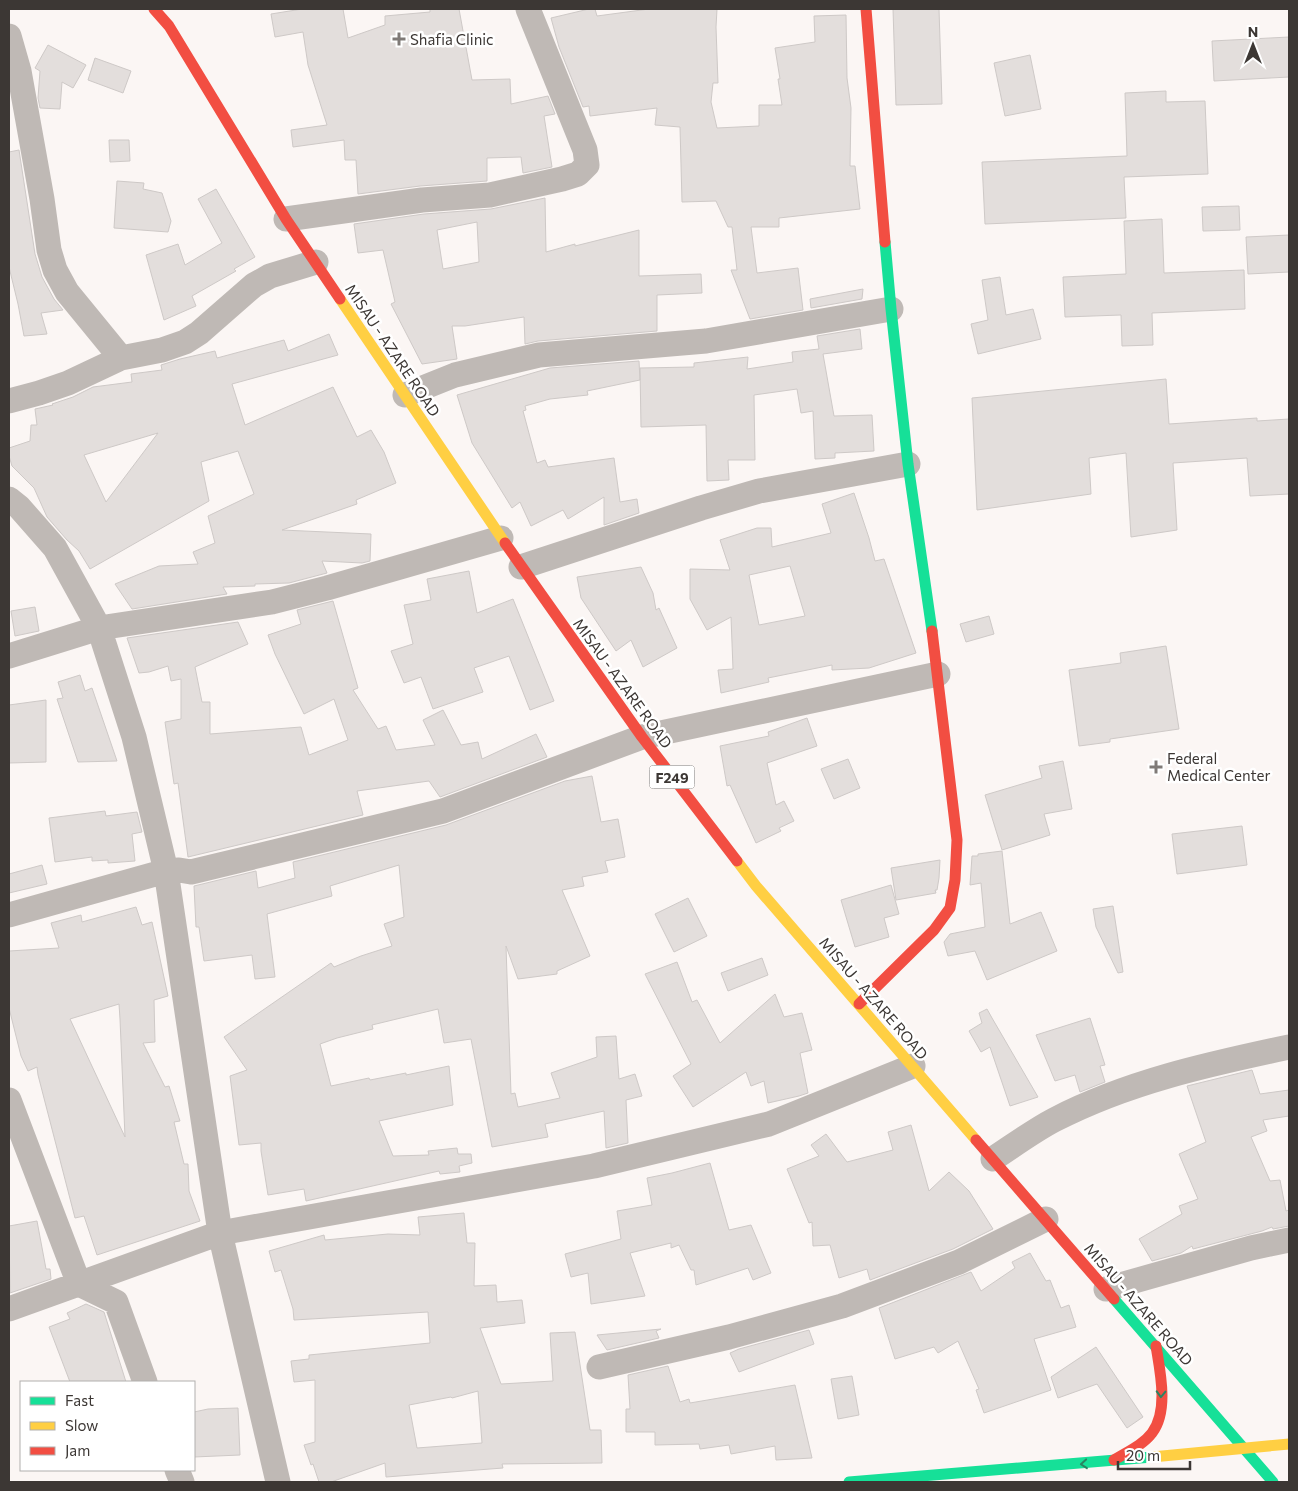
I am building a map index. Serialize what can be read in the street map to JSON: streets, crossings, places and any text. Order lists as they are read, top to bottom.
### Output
{
  "streets": {
    "main road": ["MISAU - AZARE ROAD", "F249"]
  },
  "places": {
    "health": ["Shafia Clinic", "Federal Medical Center"]
  },
  "legend": ["Fast", "Slow", "Jam"],
  "scale_bar": "20 m",
  "north": "top"
}
